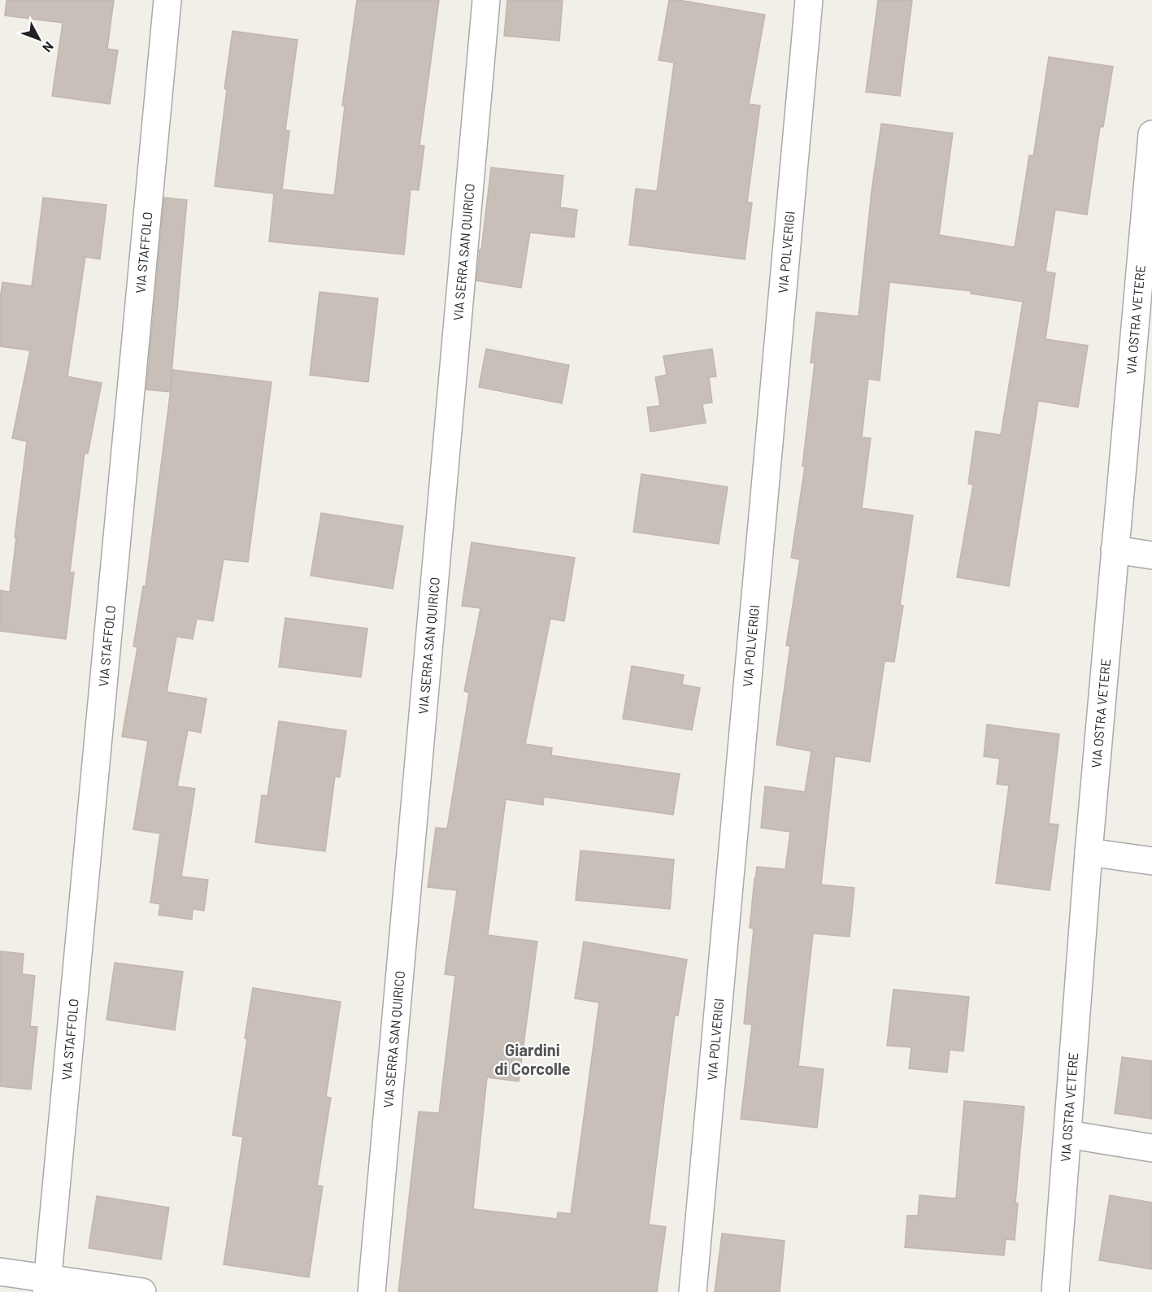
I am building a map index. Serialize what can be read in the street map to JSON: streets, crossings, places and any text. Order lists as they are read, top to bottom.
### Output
{
  "streets": {
    "street": [
      "VIA SERRA SAN QUIRICO",
      "VIA POLVERIGI",
      "VIA STAFFOLO",
      "VIA OSTRA VETERE"
    ]
  },
  "districts": ["Giardini di Corcolle"],
  "north": "bottom right"
}
